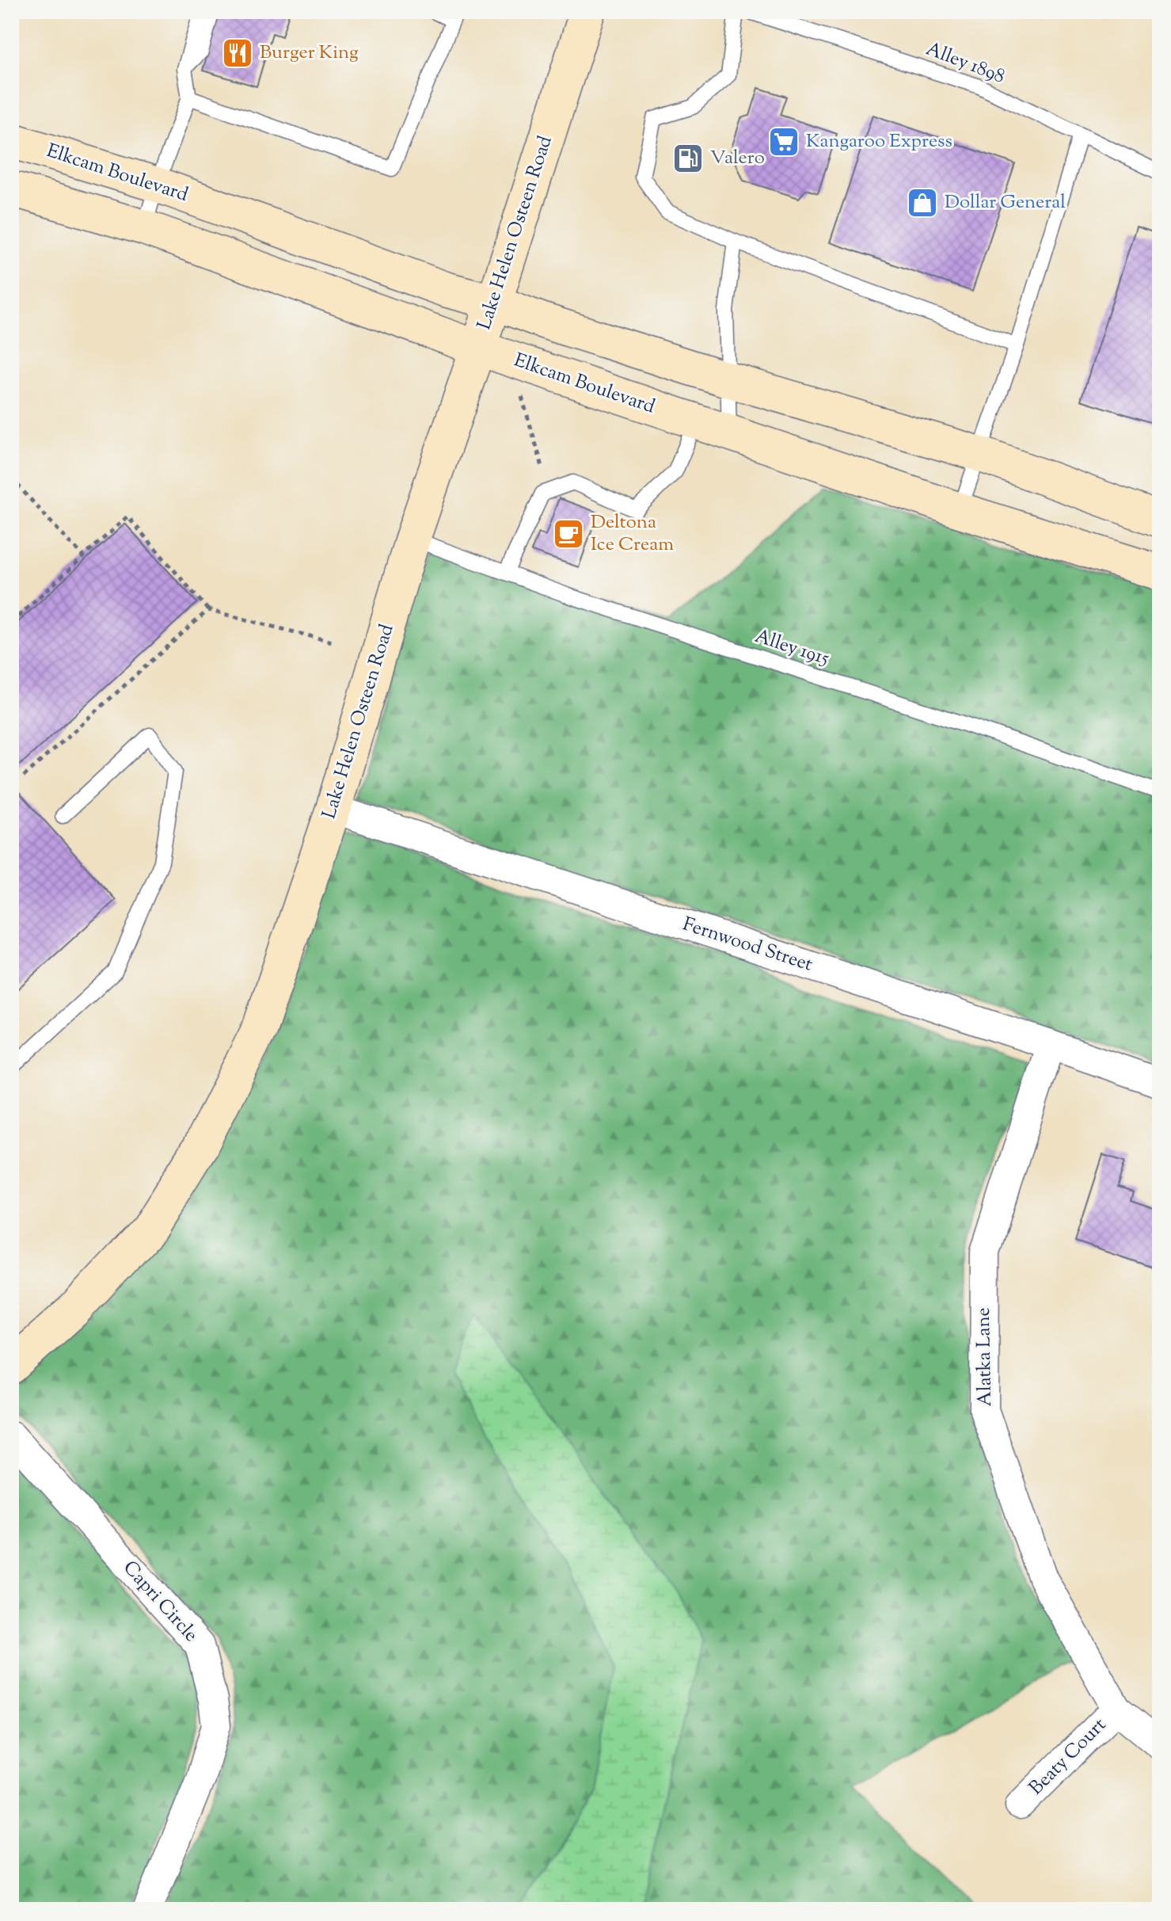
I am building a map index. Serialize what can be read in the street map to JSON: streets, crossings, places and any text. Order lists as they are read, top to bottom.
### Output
{
  "streets": {
    "street": [
      "Elkcam Boulevard",
      "Lake Helen Osteen Road",
      "Fernwood Street",
      "Alatka Lane",
      "Capri Circle",
      "Beaty Court"
    ],
    "lane": ["Alley 1898", "Alley 1915"]
  },
  "crossings": [
    ["Elkcam Boulevard", "Lake Helen Osteen Road"],
    ["Lake Helen Osteen Road", "Alley 1915"],
    ["Lake Helen Osteen Road", "Fernwood Street"],
    ["Fernwood Street", "Alatka Lane"],
    ["Alatka Lane", "Beaty Court"]
  ],
  "places": {
    "restaurant": ["Burger King"],
    "supermarket": ["Kangaroo Express"],
    "fuel station": ["Valero"],
    "shop": ["Dollar General"],
    "cafe": ["Deltona Ice Cream"]
  }
}
